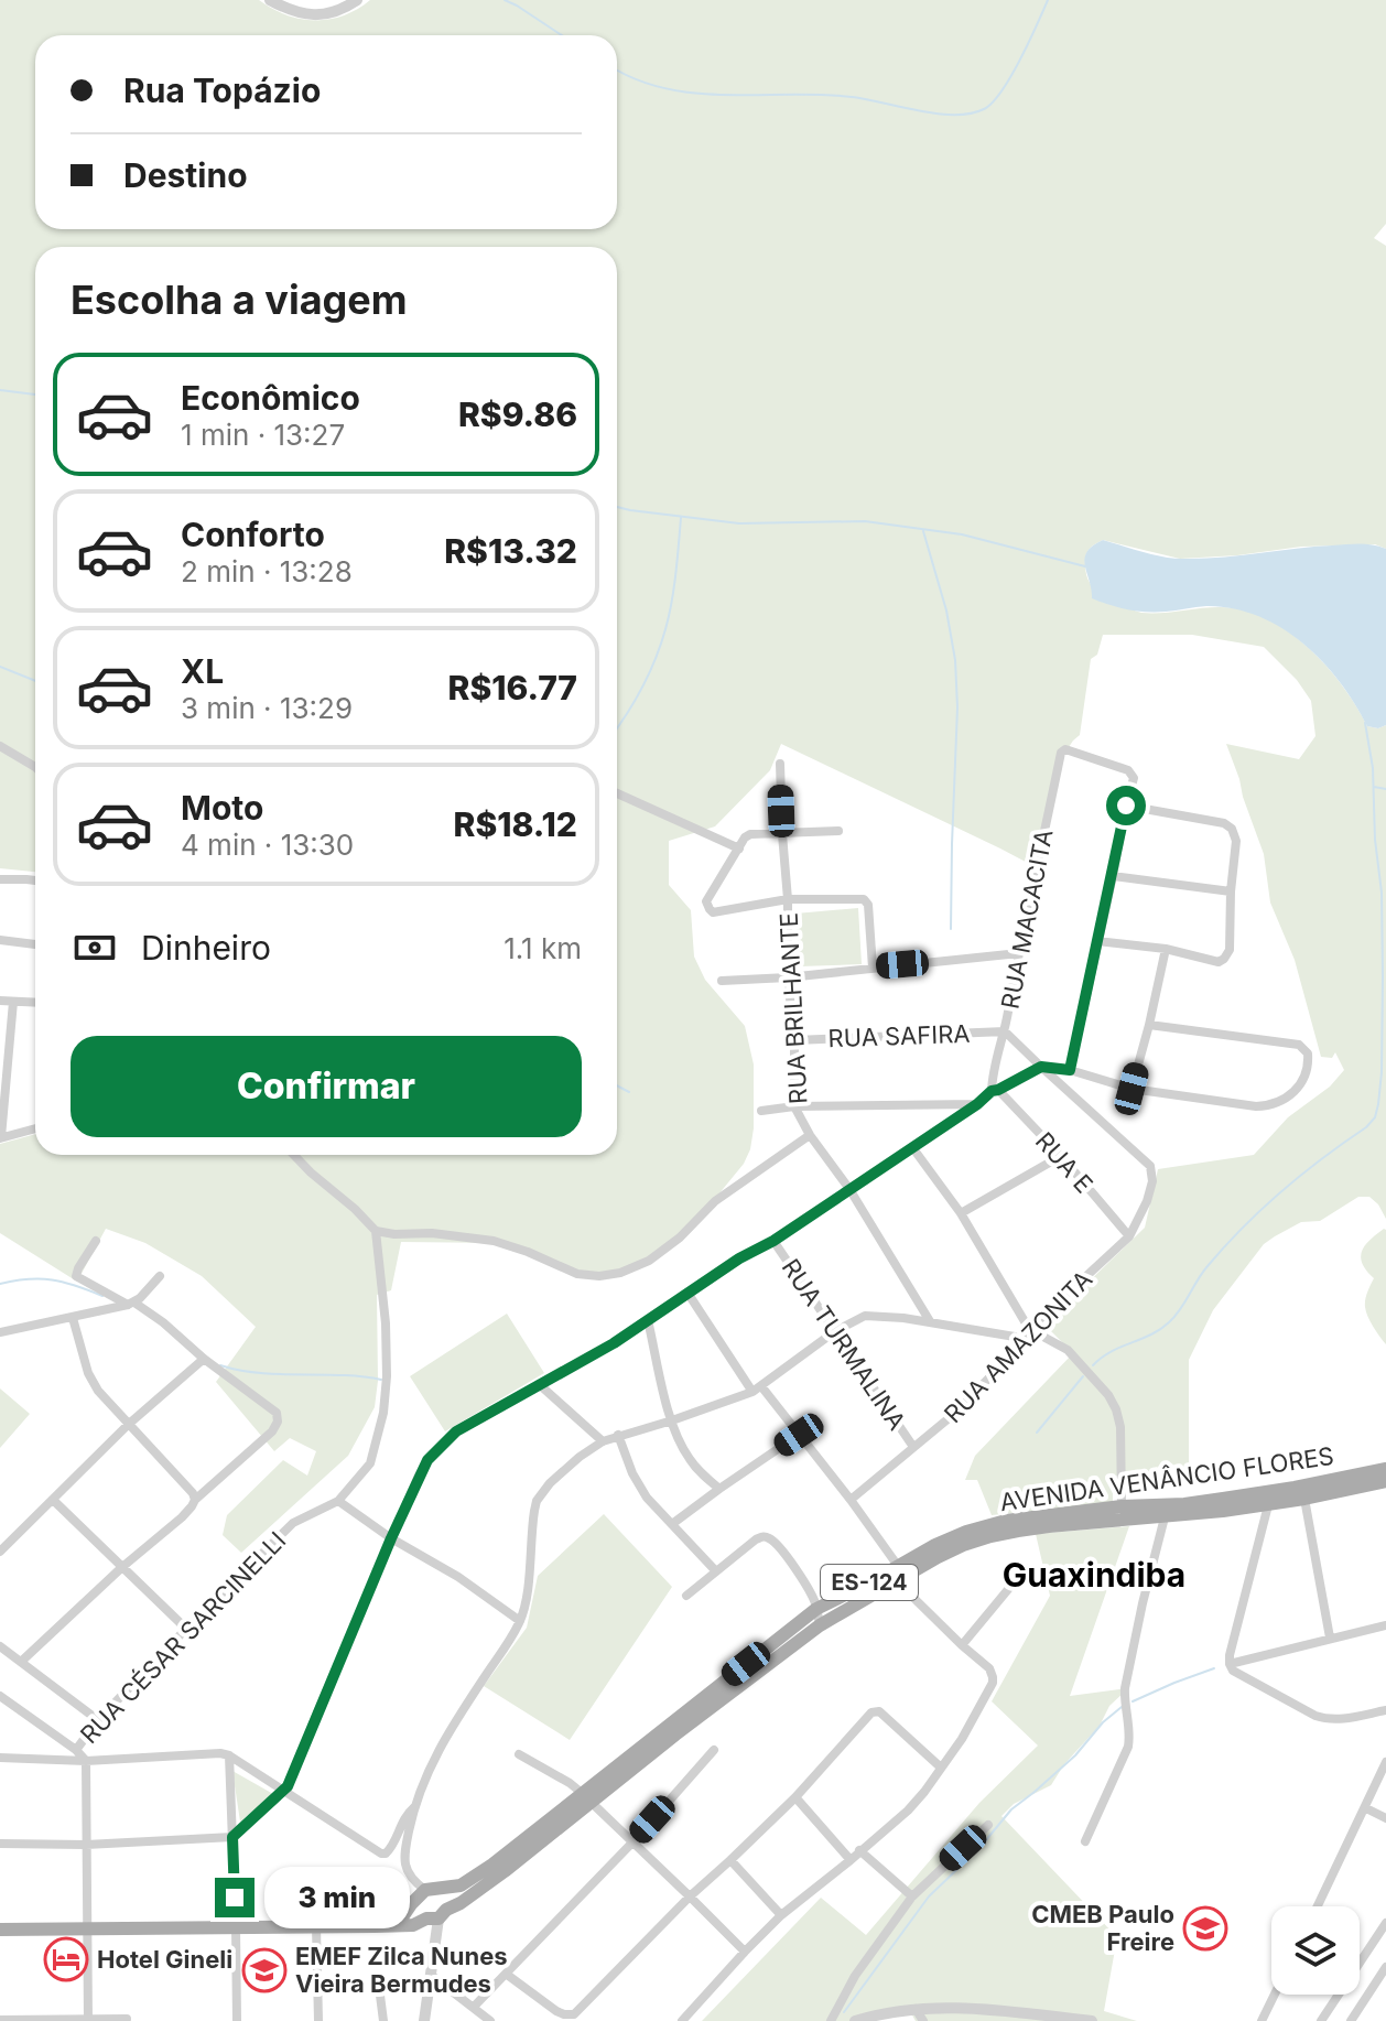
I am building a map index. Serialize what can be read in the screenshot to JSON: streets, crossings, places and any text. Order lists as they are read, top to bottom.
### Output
{
  "streets": {
    "main road": ["AVENIDA VENÂNCIO FLORES", "ES-124"],
    "street": [
      "RUA MACACITA",
      "RUA BRILHANTE",
      "RUA SAFIRA",
      "RUA E",
      "RUA TURMALINA",
      "RUA AMAZONITA",
      "RUA CÉSAR SARCINELLI"
    ]
  },
  "crossings": [
    ["RUA MACACITA", "RUA SAFIRA"],
    ["RUA MACACITA", "RUA E"],
    ["RUA BRILHANTE", "RUA SAFIRA"],
    ["RUA E", "RUA AMAZONITA"],
    ["RUA TURMALINA", "RUA AMAZONITA"],
    ["AVENIDA VENÂNCIO FLORES", "RUA CÉSAR SARCINELLI"]
  ],
  "districts": ["Guaxindiba"],
  "places": {
    "school or university": ["CMEB Paulo Freire", "EMEF Zilca Nunes Vieira Bermudes"],
    "hotel": ["Hotel Gineli"]
  },
  "page": {
    "banner": ["Rua Topázio", "Destino"],
    "heading": "Escolha a viagem",
    "list": [
      {
        "name": "Econômico",
        "note": "1 min · 13:27",
        "value": "R$9.86"
      },
      {
        "name": "Conforto",
        "note": "2 min · 13:28",
        "value": "R$13.32"
      },
      {
        "name": "XL",
        "note": "3 min · 13:29",
        "value": "R$16.77"
      },
      {
        "name": "Moto",
        "note": "4 min · 13:30",
        "value": "R$18.12"
      }
    ],
    "pay": ["Dinheiro", "1.1 km"],
    "buttons": "Confirmar",
    "bubble": "3 min"
  }
}
